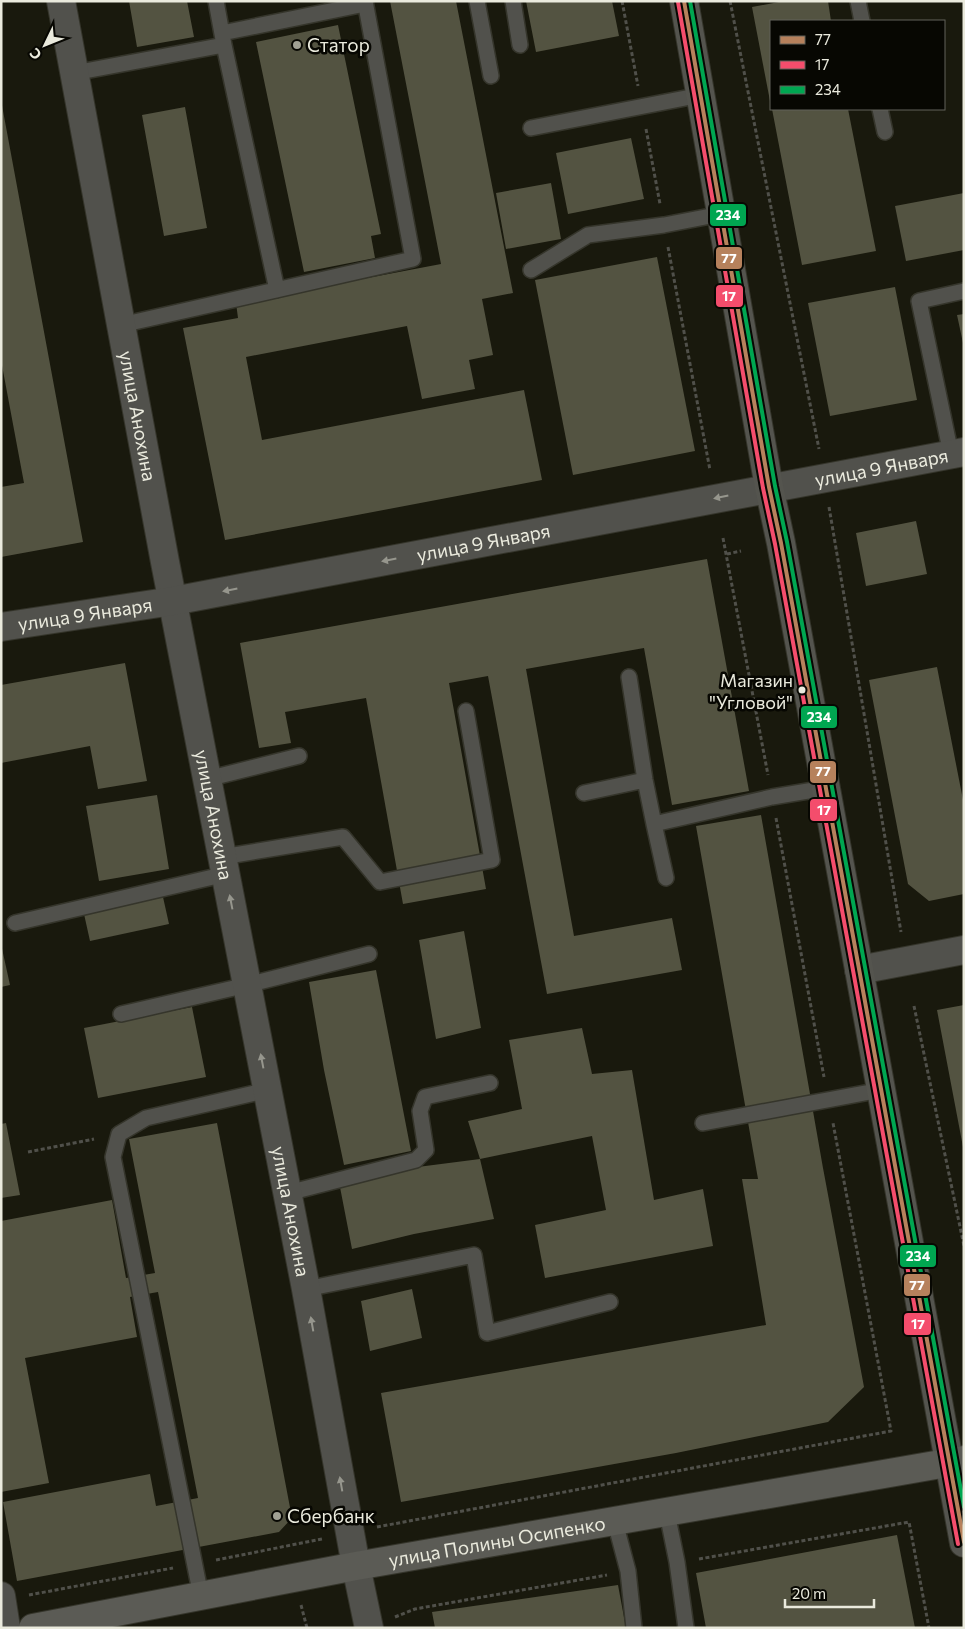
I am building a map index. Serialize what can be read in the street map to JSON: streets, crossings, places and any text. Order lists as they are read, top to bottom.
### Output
{
  "streets": {
    "main road": ["улица Полины Осипенко"],
    "street": ["улица Анохина", "улица 9 Января"]
  },
  "crossings": [
    ["улица Анохина", "улица 9 Января"],
    ["улица Анохина", "улица Полины Осипенко"]
  ],
  "one_way": ["улица 9 Января"],
  "places": ["Статор", "Магазин \"Угловой\"", "Сбербанк"],
  "lines": ["transit line 77", "transit line 234", "transit line 17"],
  "legend": ["77", "17", "234"],
  "scale_bar": "20 m",
  "north": "bottom left"
}
